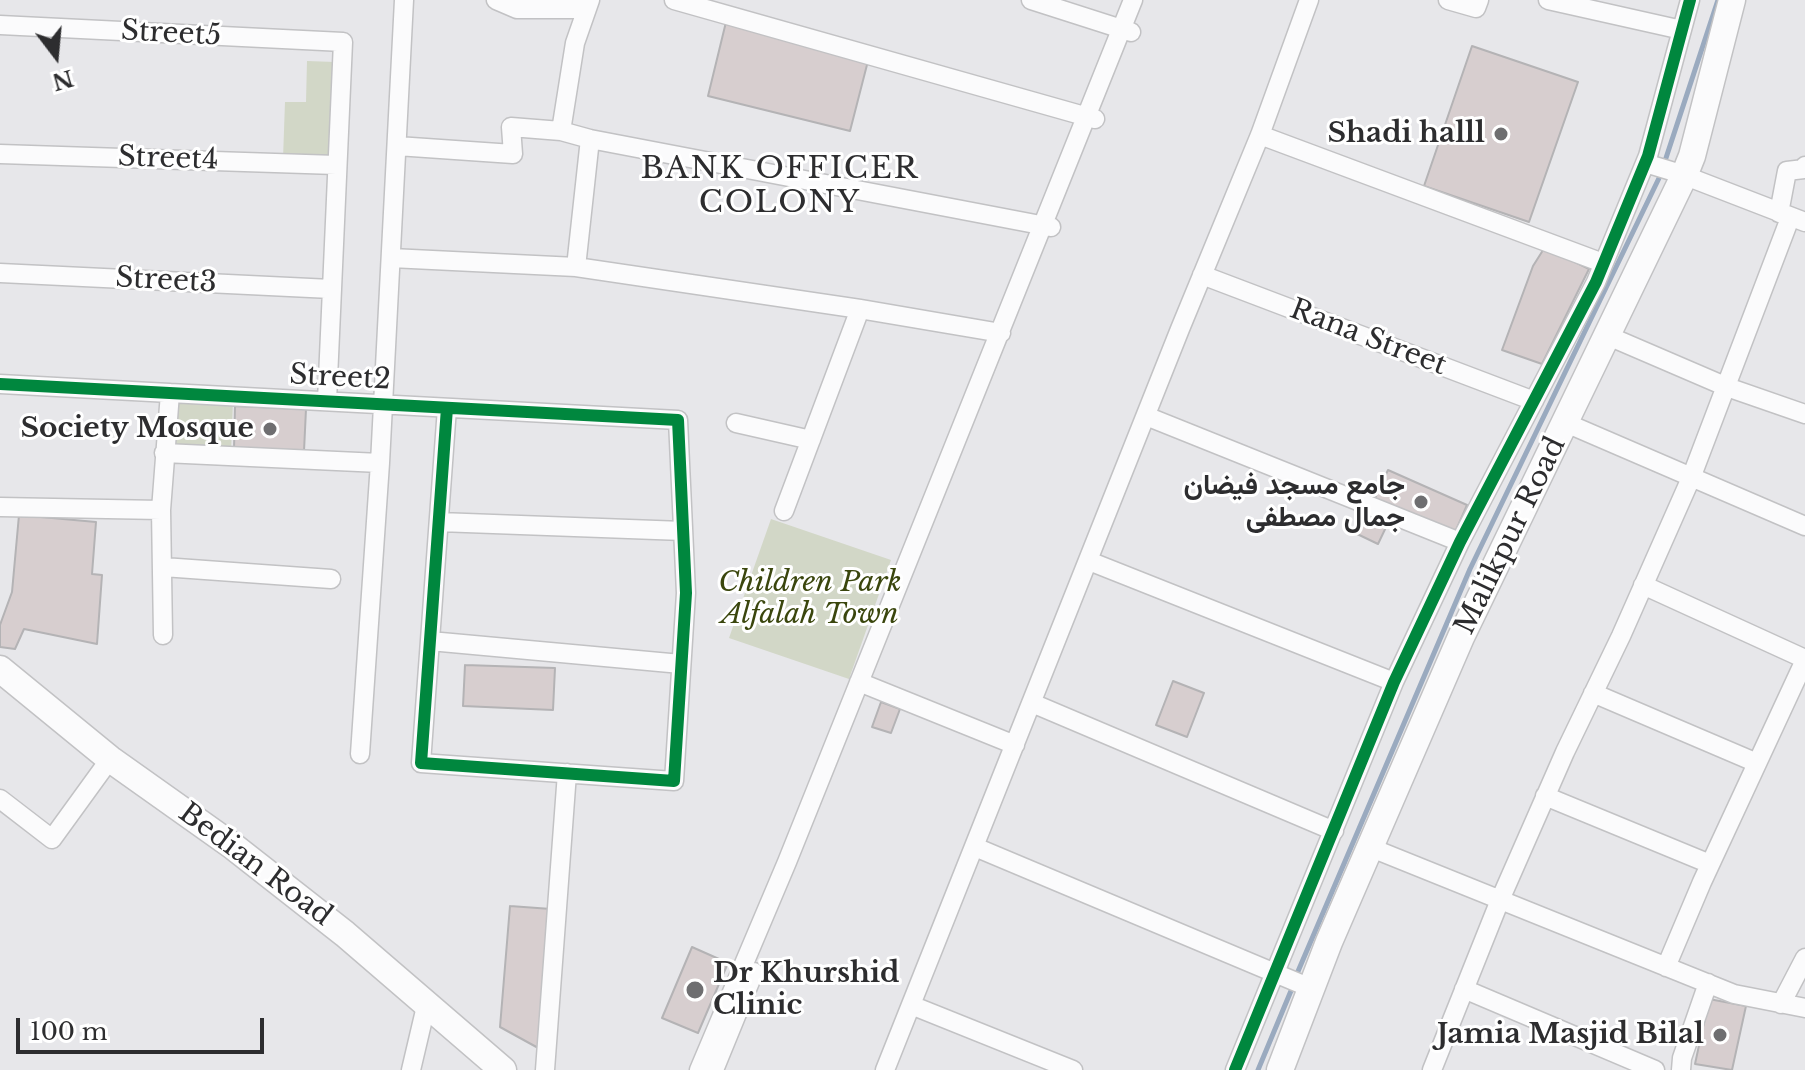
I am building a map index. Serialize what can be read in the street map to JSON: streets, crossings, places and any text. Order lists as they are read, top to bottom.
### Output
{
  "streets": {
    "street": [
      "Street5",
      "Street4",
      "Street3",
      "Rana Street",
      "Street2",
      "Malikpur Road",
      "Bedian Road"
    ]
  },
  "crossings": [
    ["Street5", "Street4"]
  ],
  "districts": ["BANK OFFICER COLONY"],
  "parks": ["Children Park Alfalah Town"],
  "places": [
    "Shadi halll",
    "Society Mosque",
    "جامع مسجد فیضان جمال مصطفی",
    "Dr Khurshid Clinic",
    "Jamia Masjid Bilal"
  ],
  "scale_bar": "100 m",
  "north": "bottom"
}
